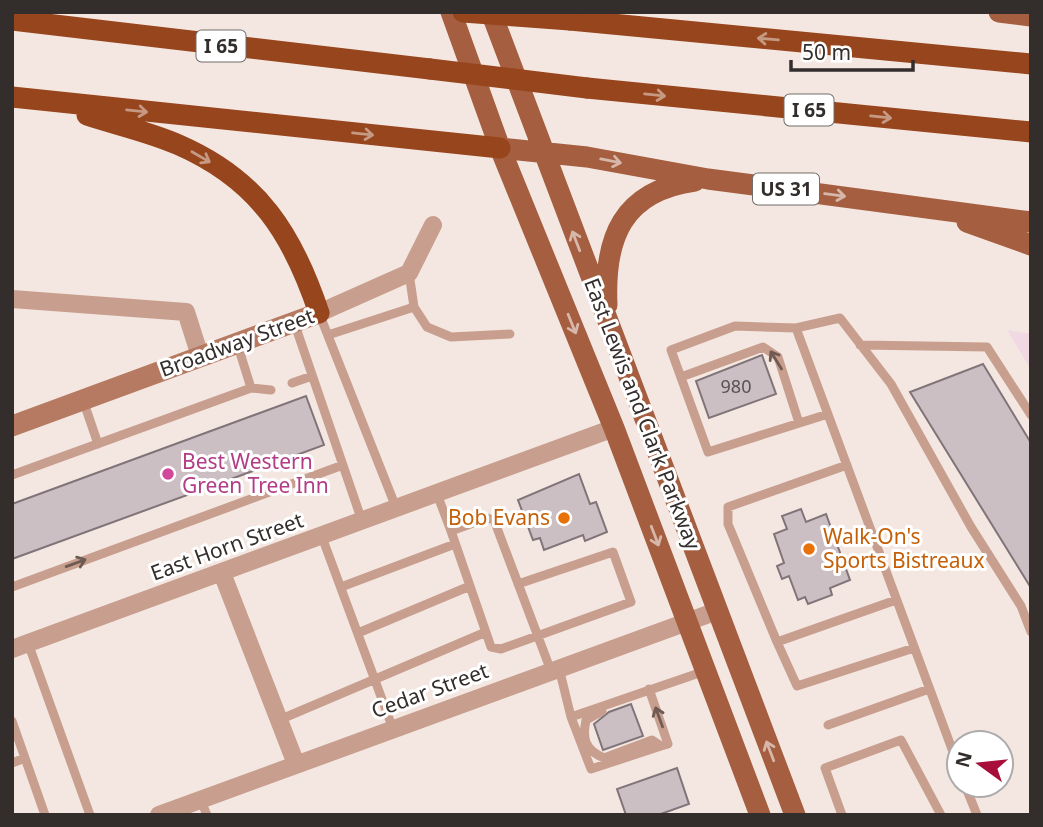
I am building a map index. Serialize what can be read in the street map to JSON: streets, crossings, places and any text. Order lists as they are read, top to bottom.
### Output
{
  "streets": {
    "highway": ["I 65"],
    "main road": ["US 31", "East Lewis and Clark Parkway"],
    "street": ["Broadway Street", "East Horn Street", "Cedar Street"]
  },
  "crossings": [
    ["US 31", "East Lewis and Clark Parkway"],
    ["East Lewis and Clark Parkway", "East Horn Street"],
    ["East Lewis and Clark Parkway", "Cedar Street"]
  ],
  "places": ["Best Western Green Tree Inn", "Bob Evans", "Walk-On's Sports Bistreaux"],
  "house_numbers": ["980"],
  "scale_bar": "50 m",
  "north": "left"
}
